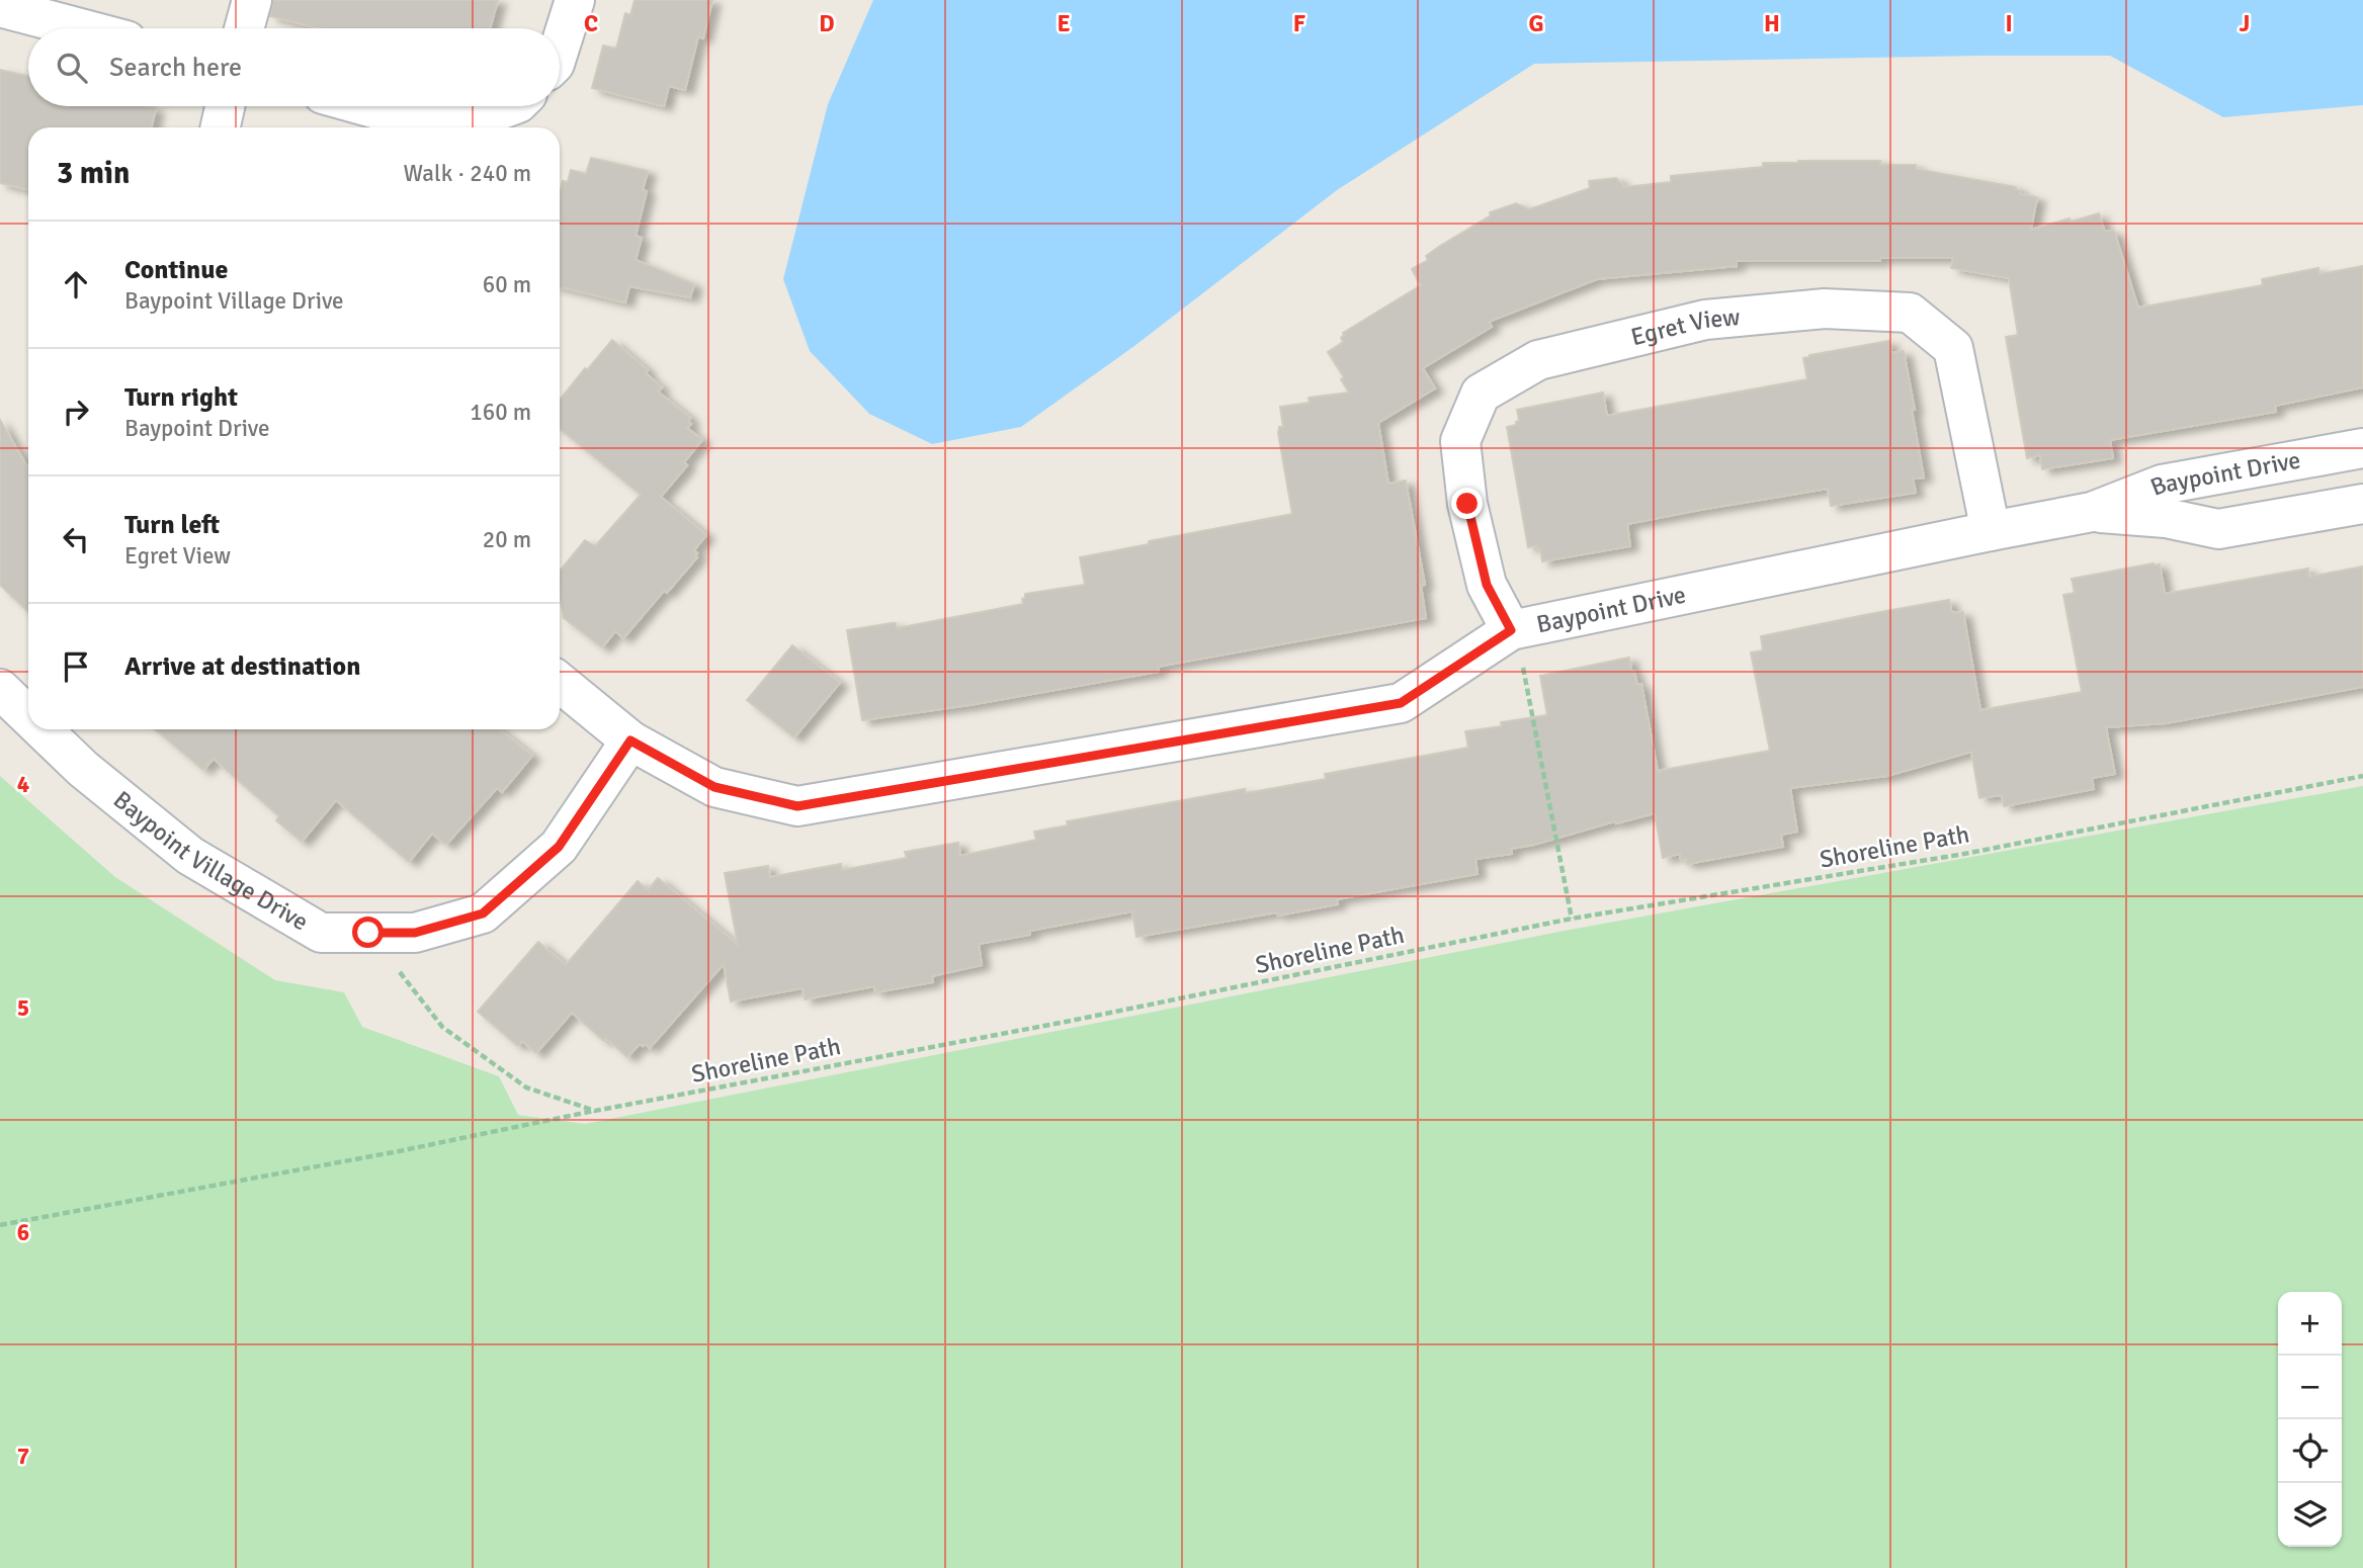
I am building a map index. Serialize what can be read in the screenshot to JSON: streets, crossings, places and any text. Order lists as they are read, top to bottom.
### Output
{
  "streets": {
    "street": ["Egret View", "Baypoint Drive", "Baypoint Village Drive"],
    "path": ["Shoreline Path"]
  },
  "crossings": [
    ["Egret View", "Baypoint Drive"],
    ["Baypoint Drive", "Baypoint Village Drive"],
    ["Shoreline Path", "Baypoint Village Drive"]
  ],
  "page": {
    "search": "Search here",
    "heading": ["3 min", "Walk · 240 m"],
    "list": [
      ["Continue", "Baypoint Village Drive", "60 m"],
      ["Turn right", "Baypoint Drive", "160 m"],
      ["Turn left", "Egret View", "20 m"],
      "Arrive at destination"
    ],
    "map_buttons": ["+", "−"]
  },
  "grid": {
    "columns": [
      "C",
      "D",
      "E",
      "F",
      "G",
      "H",
      "I",
      "J"
    ],
    "rows": [
      "4",
      "5",
      "6",
      "7"
    ]
  }
}
